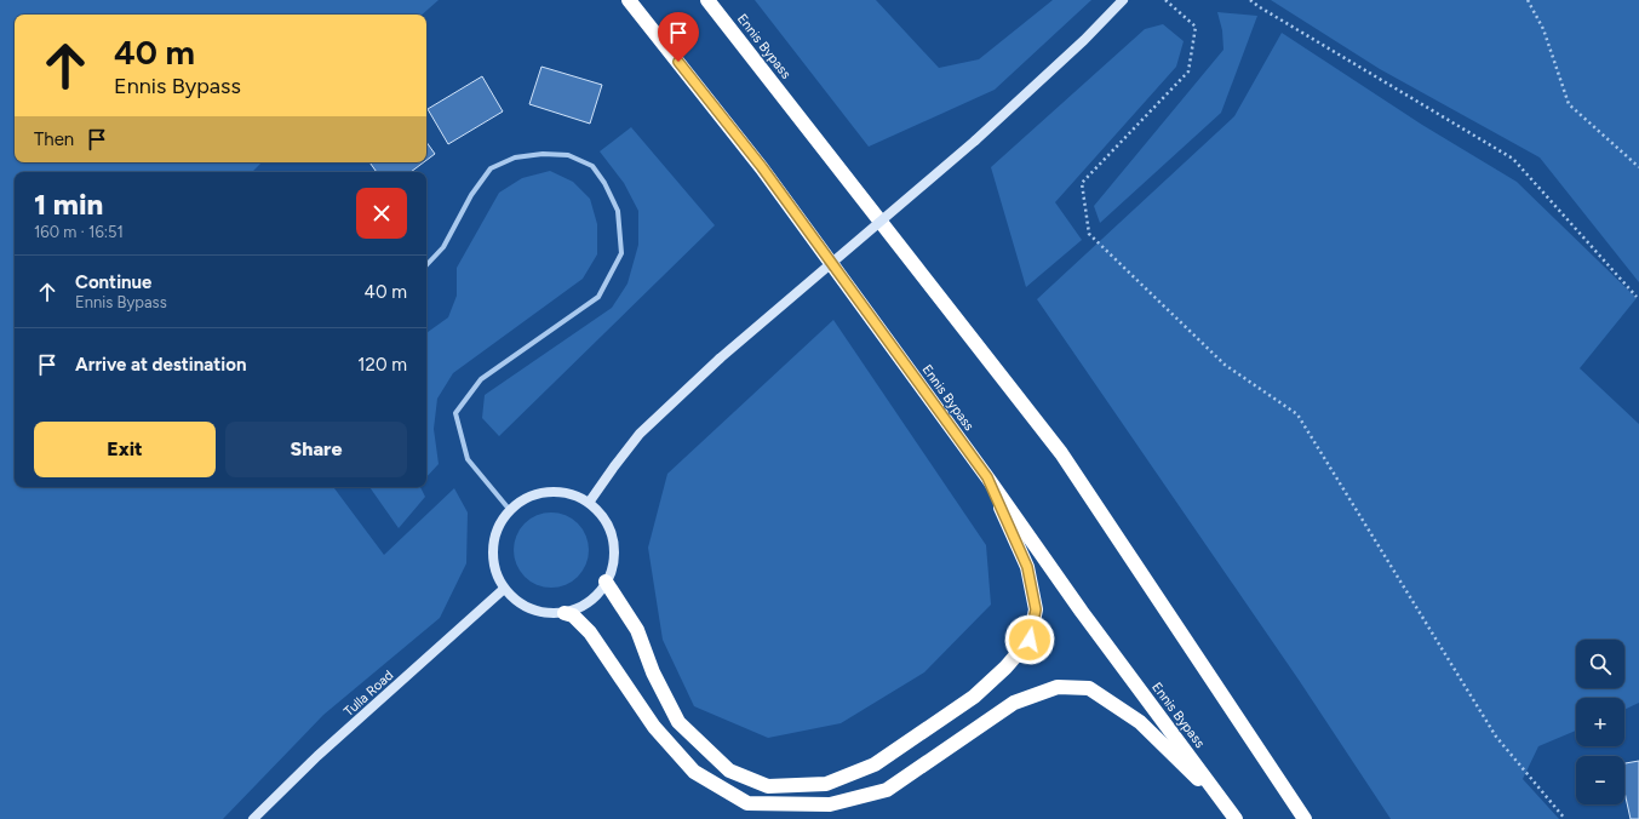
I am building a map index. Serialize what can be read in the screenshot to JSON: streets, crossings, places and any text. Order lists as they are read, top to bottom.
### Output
{
  "streets": {
    "highway": ["Ennis Bypass"],
    "main road": ["Tulla Road"]
  },
  "page": {
    "turn": ["40 m", "Ennis Bypass"],
    "then": "Then",
    "heading": ["1 min", "160 m · 16:51"],
    "list": [
      {
        "name": "Continue",
        "note": "Ennis Bypass",
        "value": "40 m"
      },
      {
        "name": "Arrive at destination",
        "value": "120 m"
      }
    ],
    "buttons": ["Exit", "Share"],
    "map_buttons": ["+", "−"]
  }
}
